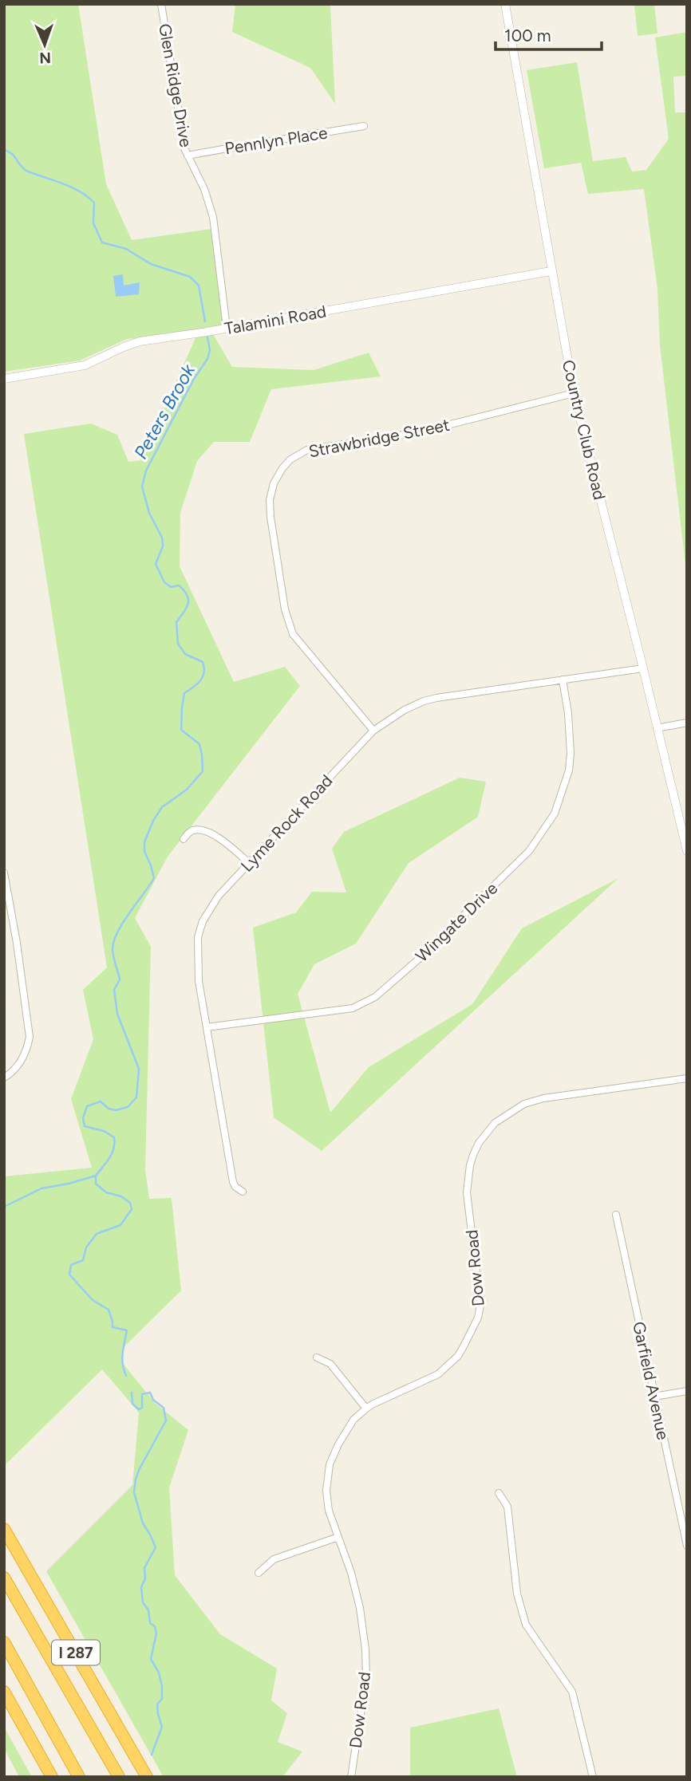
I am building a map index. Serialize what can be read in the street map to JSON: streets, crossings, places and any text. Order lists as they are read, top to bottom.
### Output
{
  "streets": {
    "highway": ["I 287"],
    "street": [
      "Glen Ridge Drive",
      "Pennlyn Place",
      "Talamini Road",
      "Country Club Road",
      "Strawbridge Street",
      "Lyme Rock Road",
      "Wingate Drive",
      "Dow Road",
      "Garfield Avenue"
    ]
  },
  "crossings": [
    ["Glen Ridge Drive", "Pennlyn Place"],
    ["Glen Ridge Drive", "Talamini Road"],
    ["Talamini Road", "Country Club Road"],
    ["Country Club Road", "Strawbridge Street"],
    ["Country Club Road", "Lyme Rock Road"],
    ["Strawbridge Street", "Lyme Rock Road"],
    ["Lyme Rock Road", "Wingate Drive"]
  ],
  "water": ["Peters Brook"],
  "scale_bar": "100 m",
  "north": "bottom"
}
